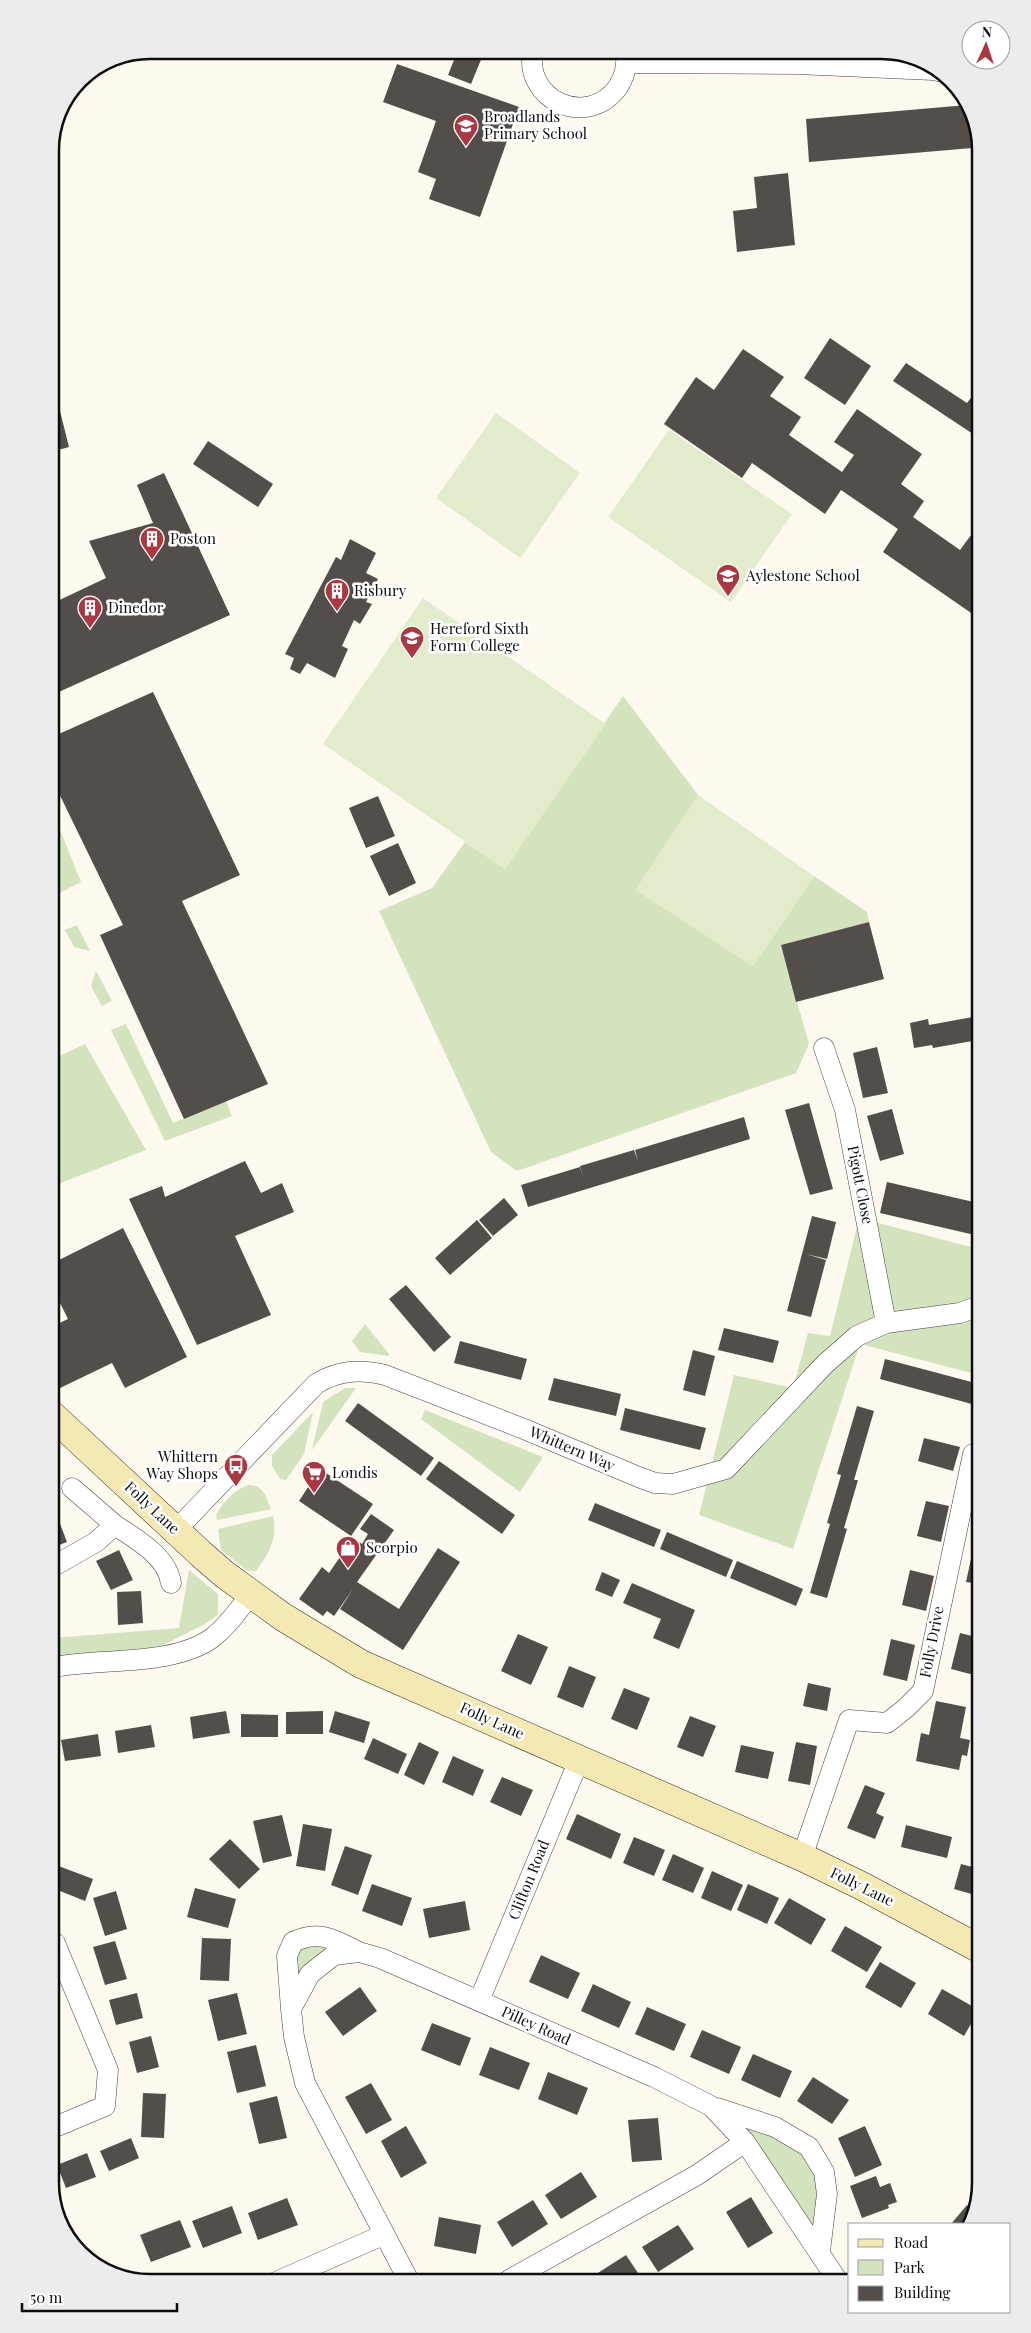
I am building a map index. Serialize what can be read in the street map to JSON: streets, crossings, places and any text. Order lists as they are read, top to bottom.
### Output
{
  "streets": {
    "street": [
      "Pigott Close",
      "Whittern Way",
      "Folly Lane",
      "Folly Drive",
      "Clifton Road",
      "Pilley Road"
    ]
  },
  "crossings": [
    ["Pigott Close", "Whittern Way"],
    ["Whittern Way", "Folly Lane"],
    ["Folly Lane", "Folly Drive"],
    ["Folly Lane", "Clifton Road"],
    ["Clifton Road", "Pilley Road"]
  ],
  "places": {
    "school or university": ["Broadlands Primary School", "Aylestone School", "Hereford Sixth Form College"],
    "building": ["Poston", "Risbury", "Dinedor"],
    "bus stop": ["Whittern Way Shops"],
    "supermarket": ["Londis"],
    "shop": ["Scorpio"]
  },
  "legend": ["Road", "Park", "Building"],
  "scale_bar": "50 m",
  "north": "top"
}
